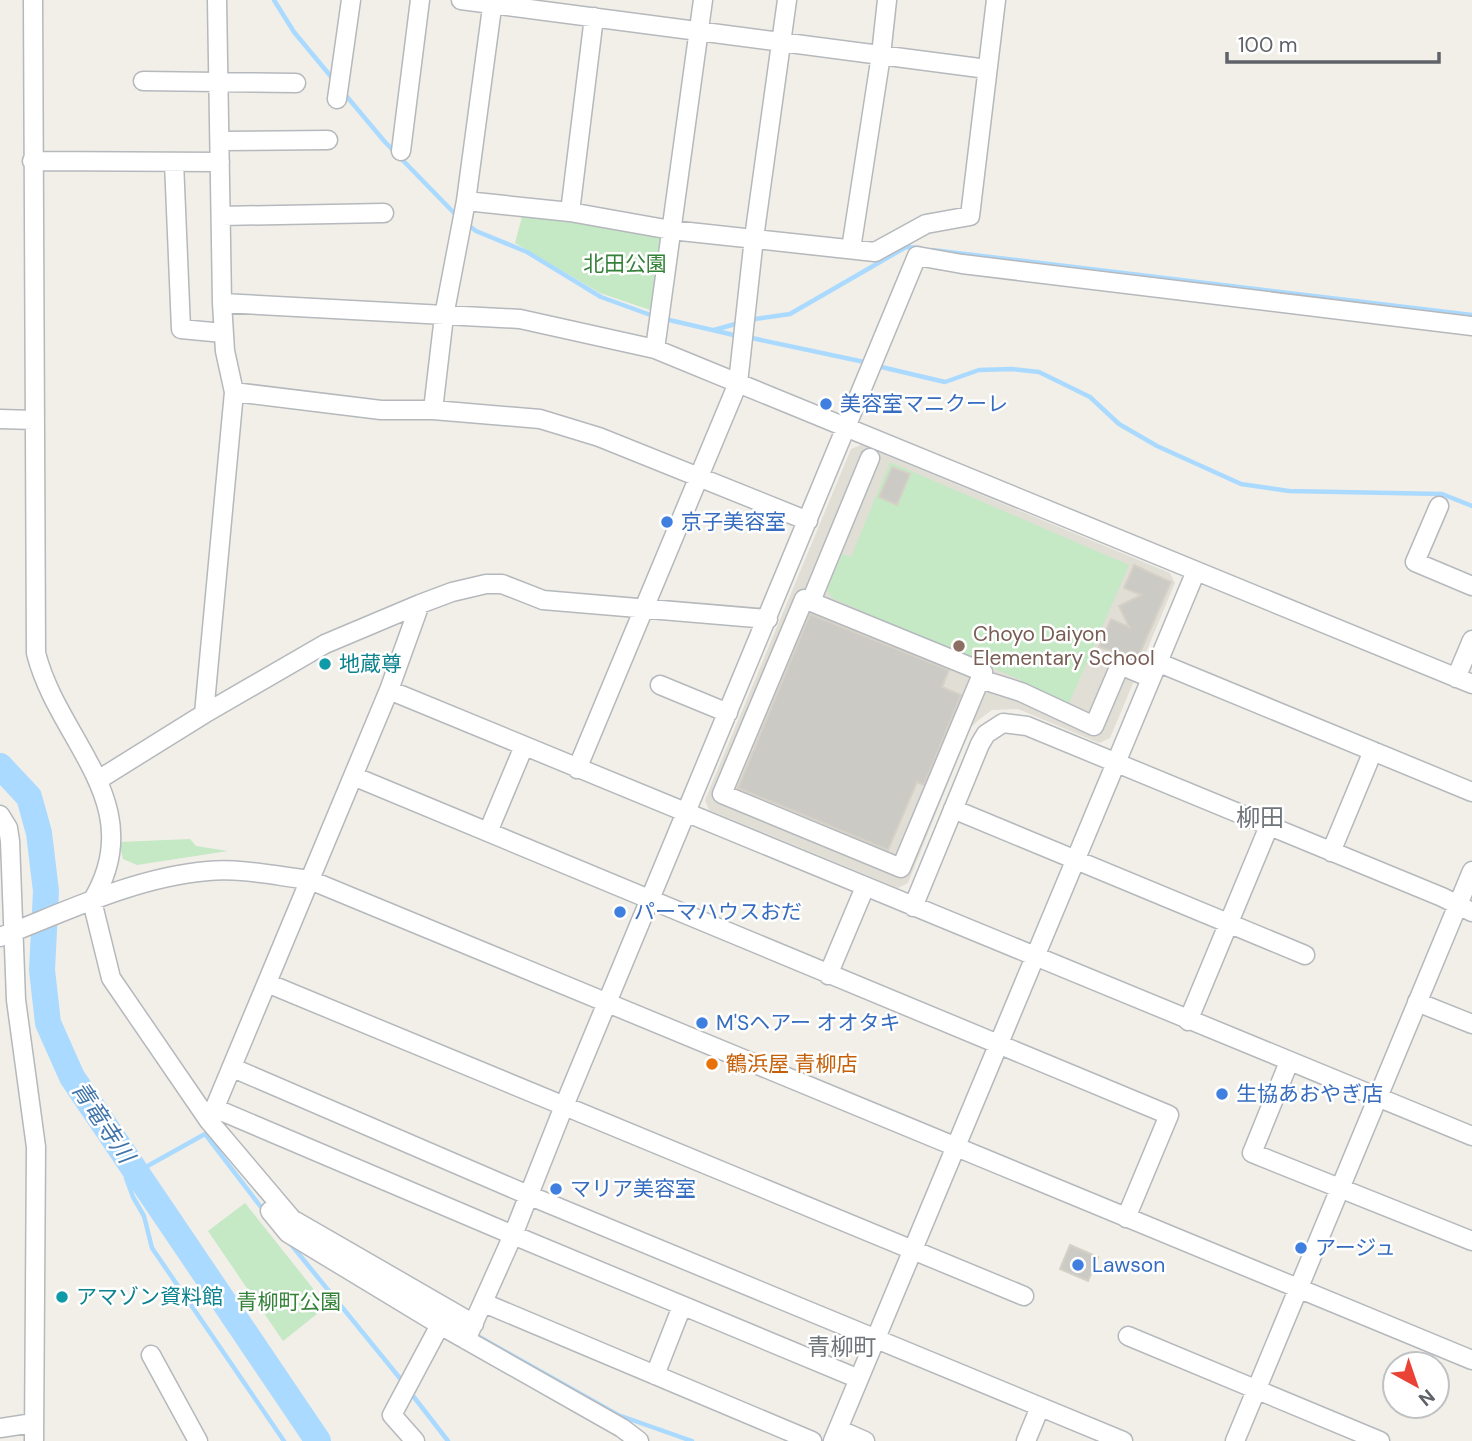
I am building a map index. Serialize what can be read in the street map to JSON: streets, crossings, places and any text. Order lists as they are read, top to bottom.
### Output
{
  "districts": ["柳田", "青柳町"],
  "water": ["青竜寺川"],
  "parks": ["北田公園", "青柳町公園"],
  "places": [
    "美容室マニクーレ",
    "京子美容室",
    "Choyo Daiyon Elementary School",
    "地蔵尊",
    "パーマハウスおだ",
    "M'Sヘアー オオタキ",
    "鶴浜屋 青柳店",
    "生協あおやぎ店",
    "マリア美容室",
    "アージュ",
    "Lawson",
    "アマゾン資料館"
  ],
  "scale_bar": "100 m",
  "north": "bottom right"
}
